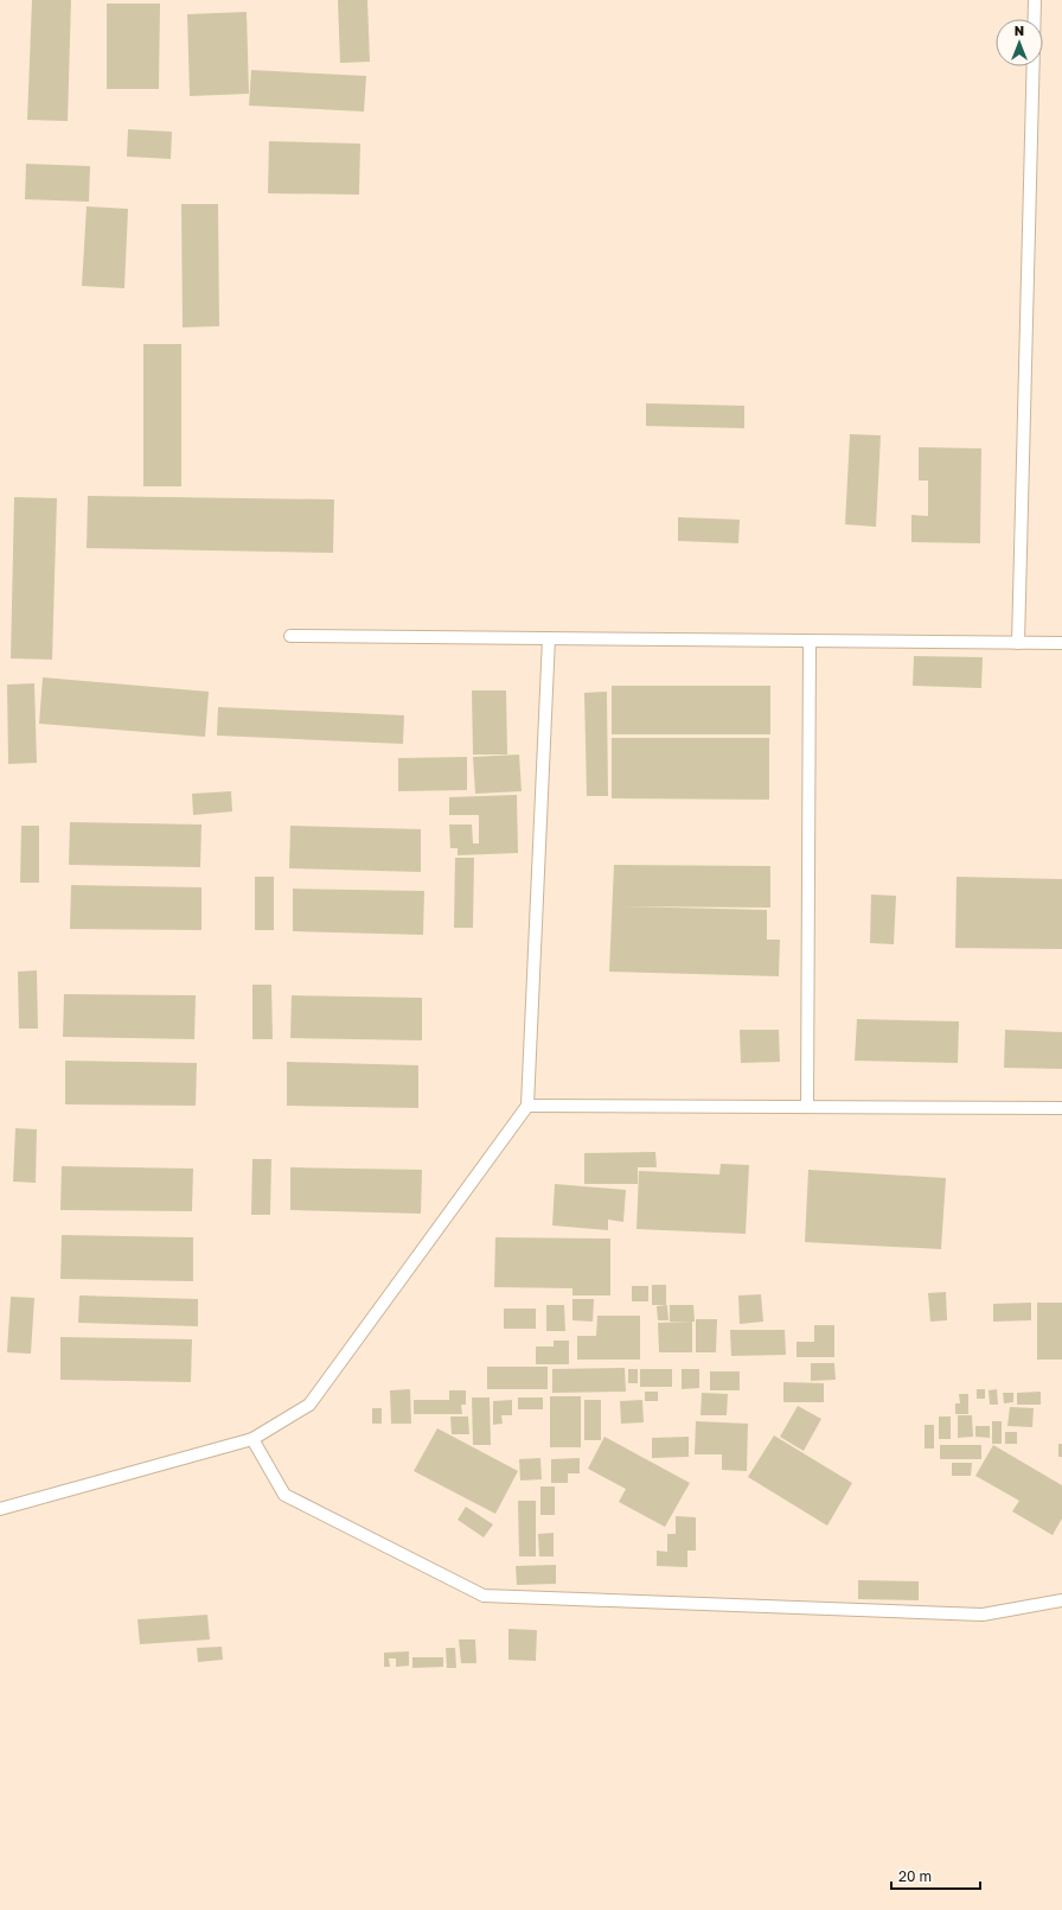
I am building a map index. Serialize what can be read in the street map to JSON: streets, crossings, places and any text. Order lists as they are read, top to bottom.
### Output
{
  "scale_bar": "20 m",
  "north": "top"
}
